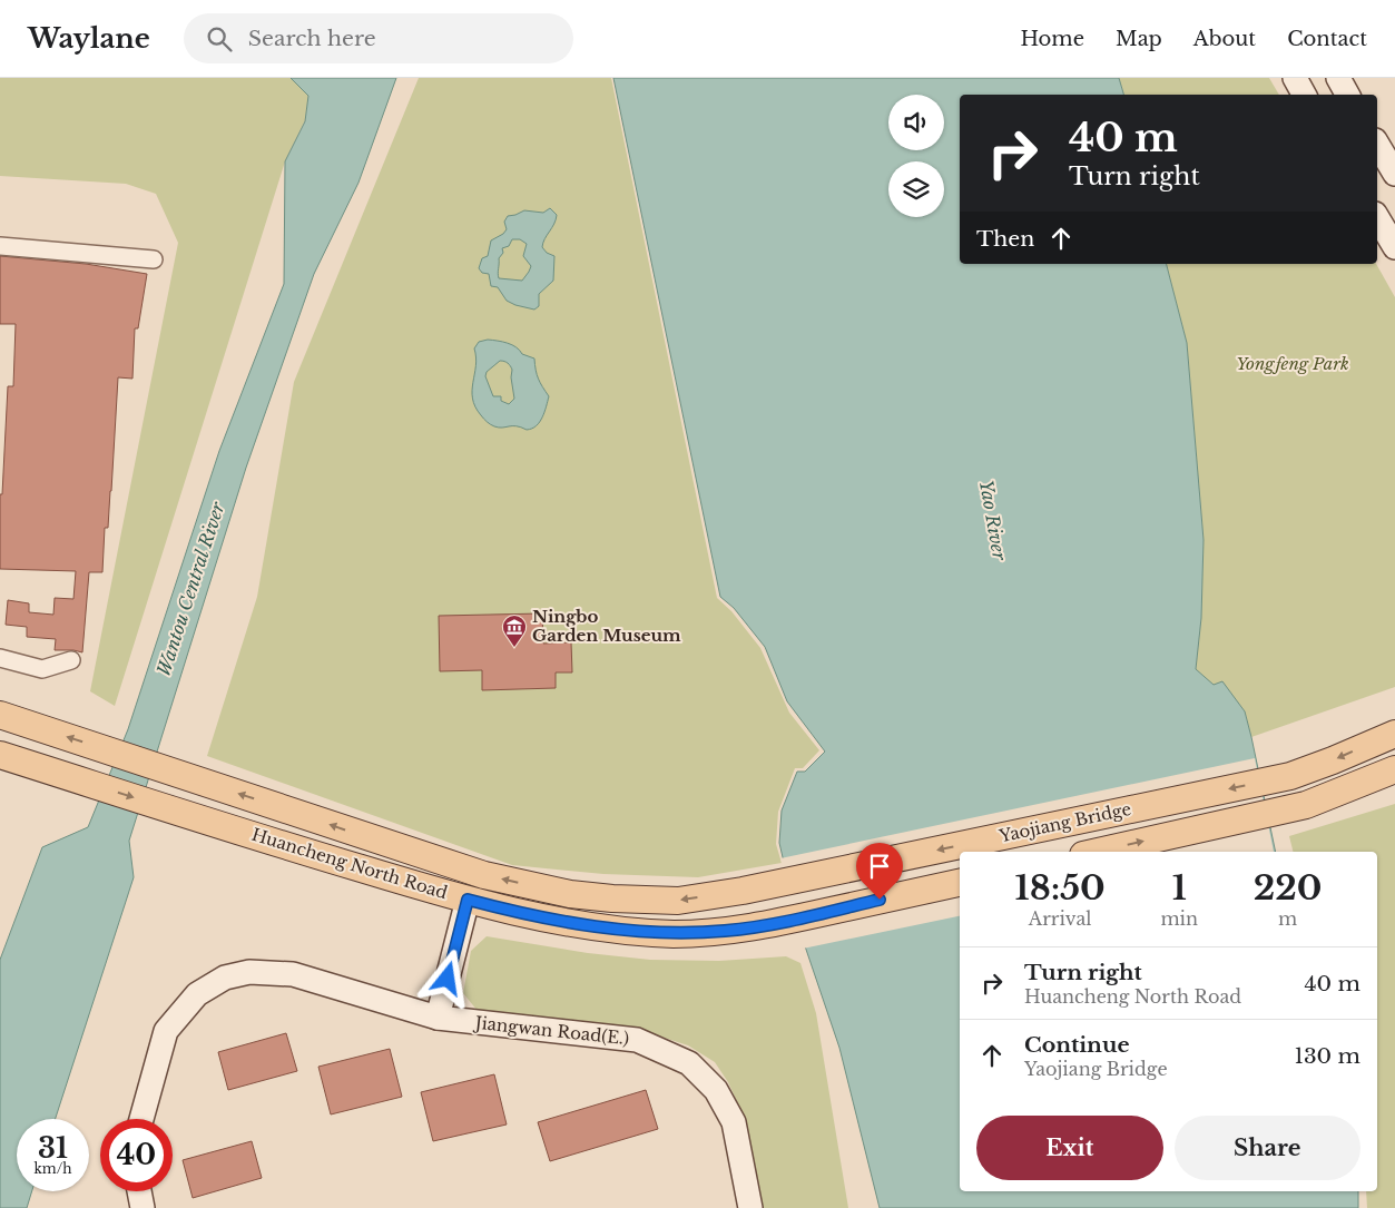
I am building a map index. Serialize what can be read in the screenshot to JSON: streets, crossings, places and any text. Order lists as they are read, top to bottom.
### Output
{
  "streets": {
    "main road": ["Yaojiang Bridge", "Huancheng North Road"],
    "street": ["Jiangwan Road(E.)"]
  },
  "crossings": [
    ["Yaojiang Bridge", "Huancheng North Road"]
  ],
  "water": ["Yao River", "Wantou Central River"],
  "parks": ["Yongfeng Park"],
  "places": {
    "museum": ["Ningbo Garden Museum"]
  },
  "page": {
    "header": "Waylane",
    "search": "Search here",
    "nav": [
      "Home",
      "Map",
      "About",
      "Contact"
    ],
    "turn": ["40 m", "Turn right"],
    "then": "Then",
    "eta": [
      "18:50",
      "Arrival",
      "1",
      "min",
      "220",
      "m"
    ],
    "list": [
      {
        "name": "Turn right",
        "note": "Huancheng North Road",
        "value": "40 m"
      },
      {
        "name": "Continue",
        "note": "Yaojiang Bridge",
        "value": "130 m"
      }
    ],
    "buttons": ["Exit", "Share"],
    "speed": "31 km/h",
    "limit": "40"
  }
}
